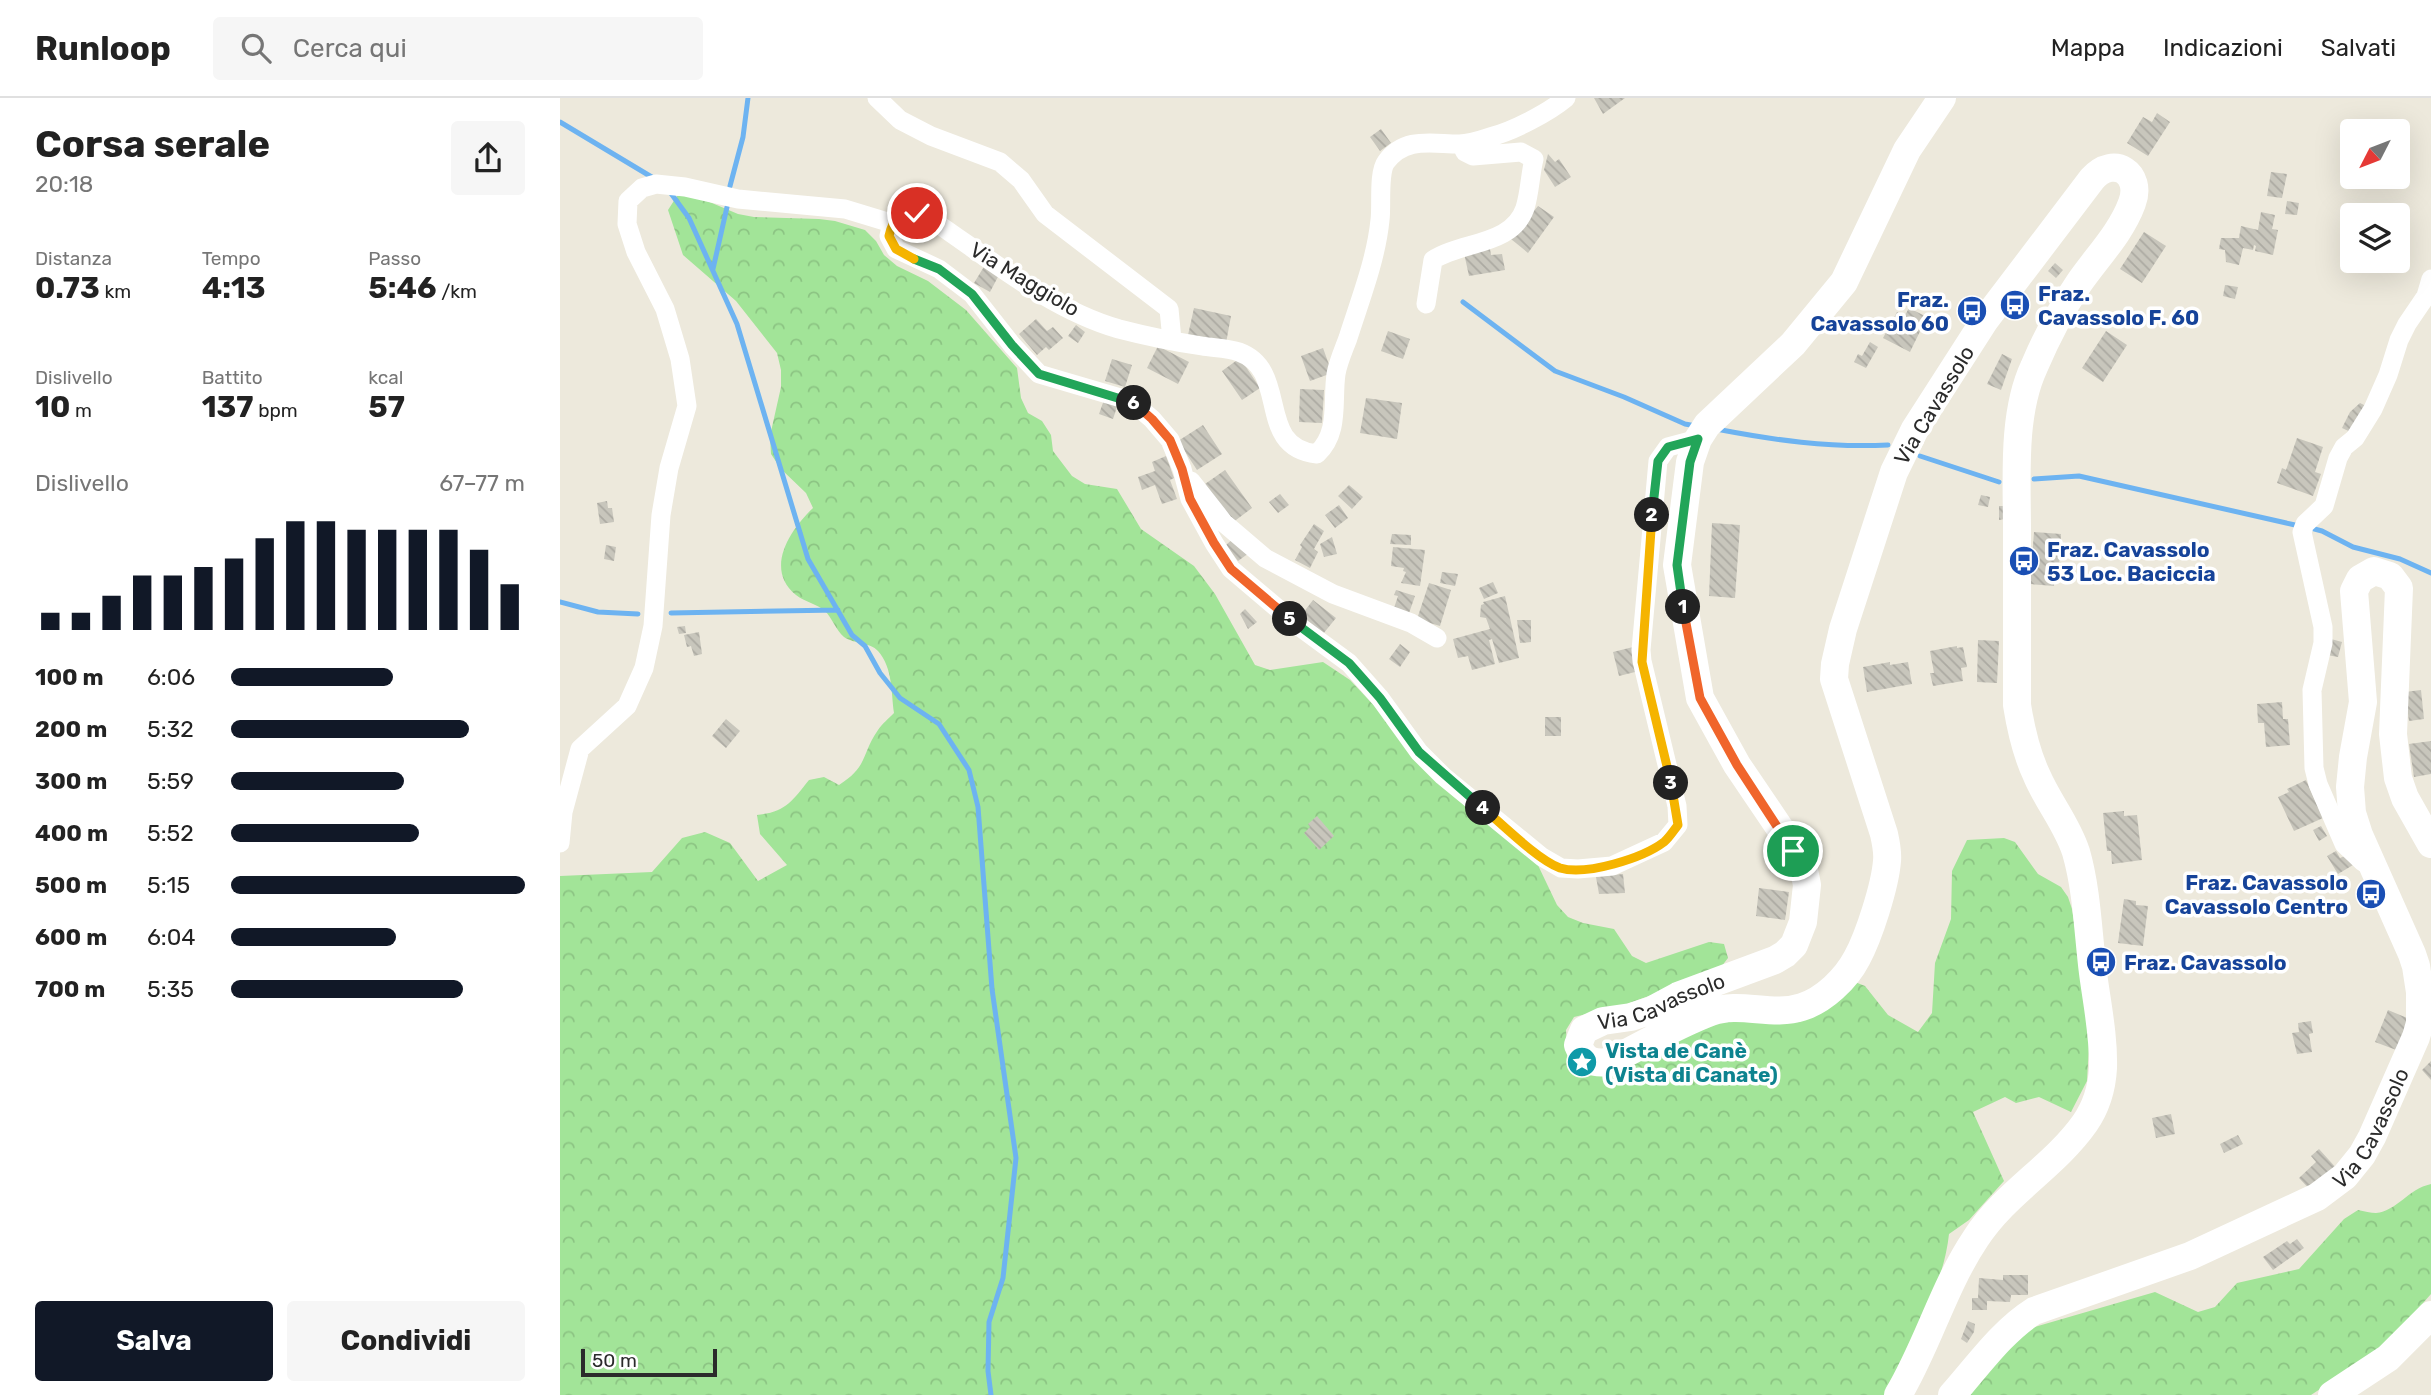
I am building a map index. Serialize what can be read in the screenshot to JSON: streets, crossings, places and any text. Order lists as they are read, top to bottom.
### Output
{
  "streets": {
    "main road": ["Via Cavassolo"],
    "street": ["Via Maggiolo"]
  },
  "crossings": [
    ["Via Maggiolo", "Via Cavassolo"]
  ],
  "places": {
    "bus stop": [
      "Fraz. Cavassolo F. 60",
      "Fraz. Cavassolo 60",
      "Fraz. Cavassolo 53 Loc. Baciccia",
      "Fraz. Cavassolo Cavassolo Centro",
      "Fraz. Cavassolo"
    ],
    "place": ["Vista de Canè (Vista di Canate)"]
  },
  "scale_bar": "50 m",
  "north": "bottom left",
  "page": {
    "header": "Runloop",
    "search": "Cerca qui",
    "nav": ["Mappa", "Indicazioni", "Salvati"],
    "heading": ["Corsa serale", "20:18"],
    "stats": [
      ["Distanza", "0.73 km"],
      ["Tempo", "4:13"],
      ["Passo", "5:46 /km"],
      ["Dislivello", "10 m"],
      ["Battito", "137 bpm"],
      ["kcal", "57"]
    ],
    "pins": [
      "6",
      "2",
      "1",
      "5",
      "3",
      "4"
    ],
    "chart": ["Dislivello", "67–77 m"],
    "list": [
      {
        "name": "100 m",
        "note": "6:06"
      },
      {
        "name": "200 m",
        "note": "5:32"
      },
      {
        "name": "300 m",
        "note": "5:59"
      },
      {
        "name": "400 m",
        "note": "5:52"
      },
      {
        "name": "500 m",
        "note": "5:15"
      },
      {
        "name": "600 m",
        "note": "6:04"
      },
      {
        "name": "700 m",
        "note": "5:35"
      }
    ],
    "buttons": ["Salva", "Condividi"],
    "scale": "50 m"
  }
}
